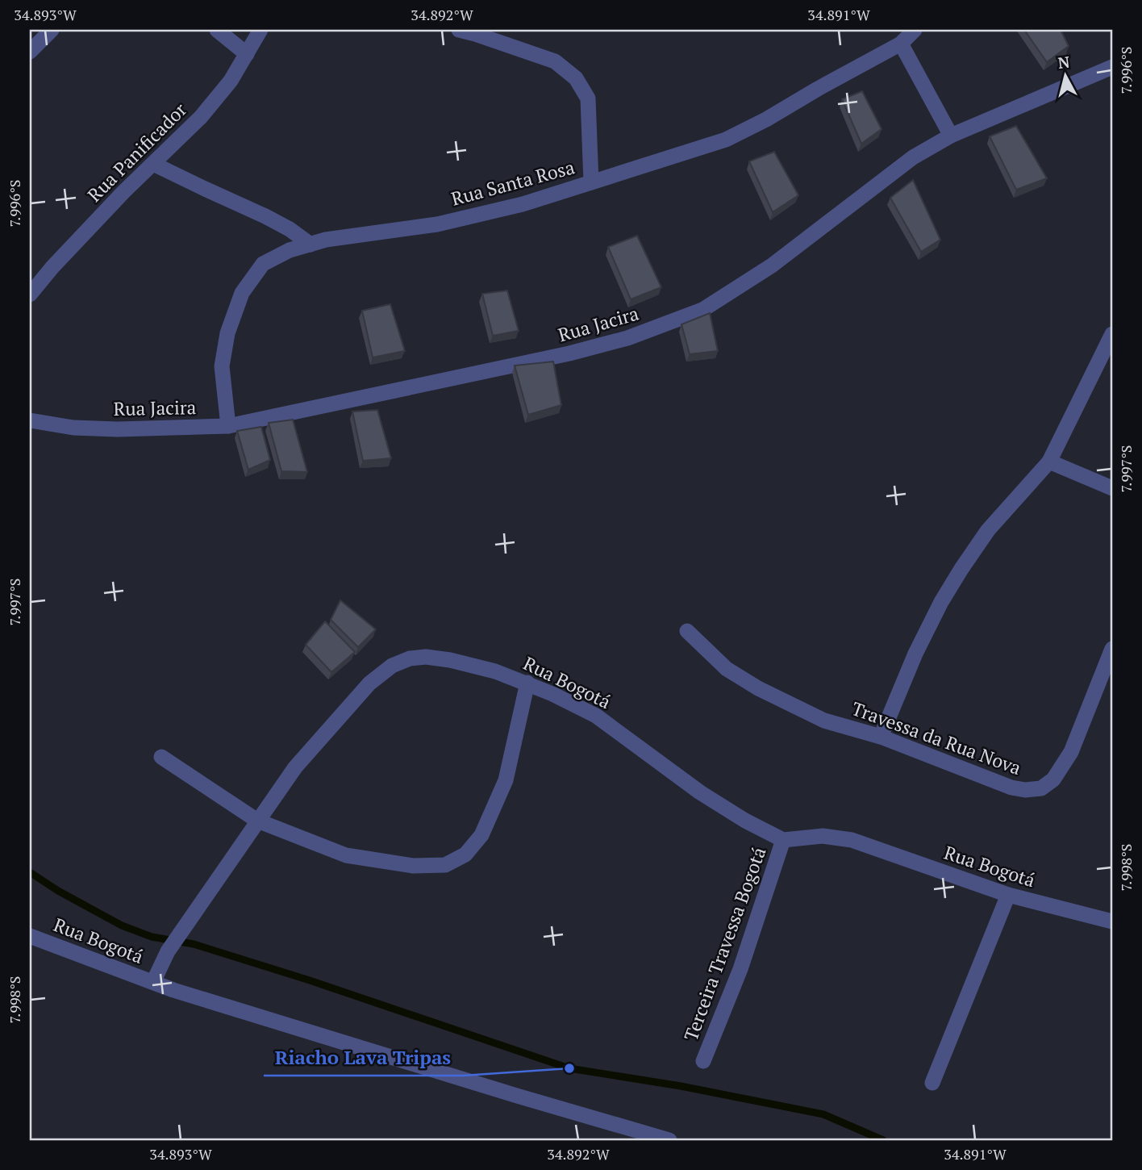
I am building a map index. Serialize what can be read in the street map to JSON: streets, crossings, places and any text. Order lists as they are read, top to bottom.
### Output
{
  "streets": {
    "street": [
      "Rua Panificador",
      "Rua Santa Rosa",
      "Rua Jacira",
      "Rua Bogotá",
      "Travessa da Rua Nova",
      "Terceira Travessa Bogotá"
    ]
  },
  "crossings": [
    ["Rua Santa Rosa", "Rua Jacira"],
    ["Rua Bogotá", "Terceira Travessa Bogotá"]
  ],
  "places": ["Riacho Lava Tripas"],
  "north": "top",
  "coordinates": [
    "34.893°W",
    "34.892°W",
    "34.891°W",
    "7.996°S",
    "7.997°S",
    "7.998°S"
  ]
}
